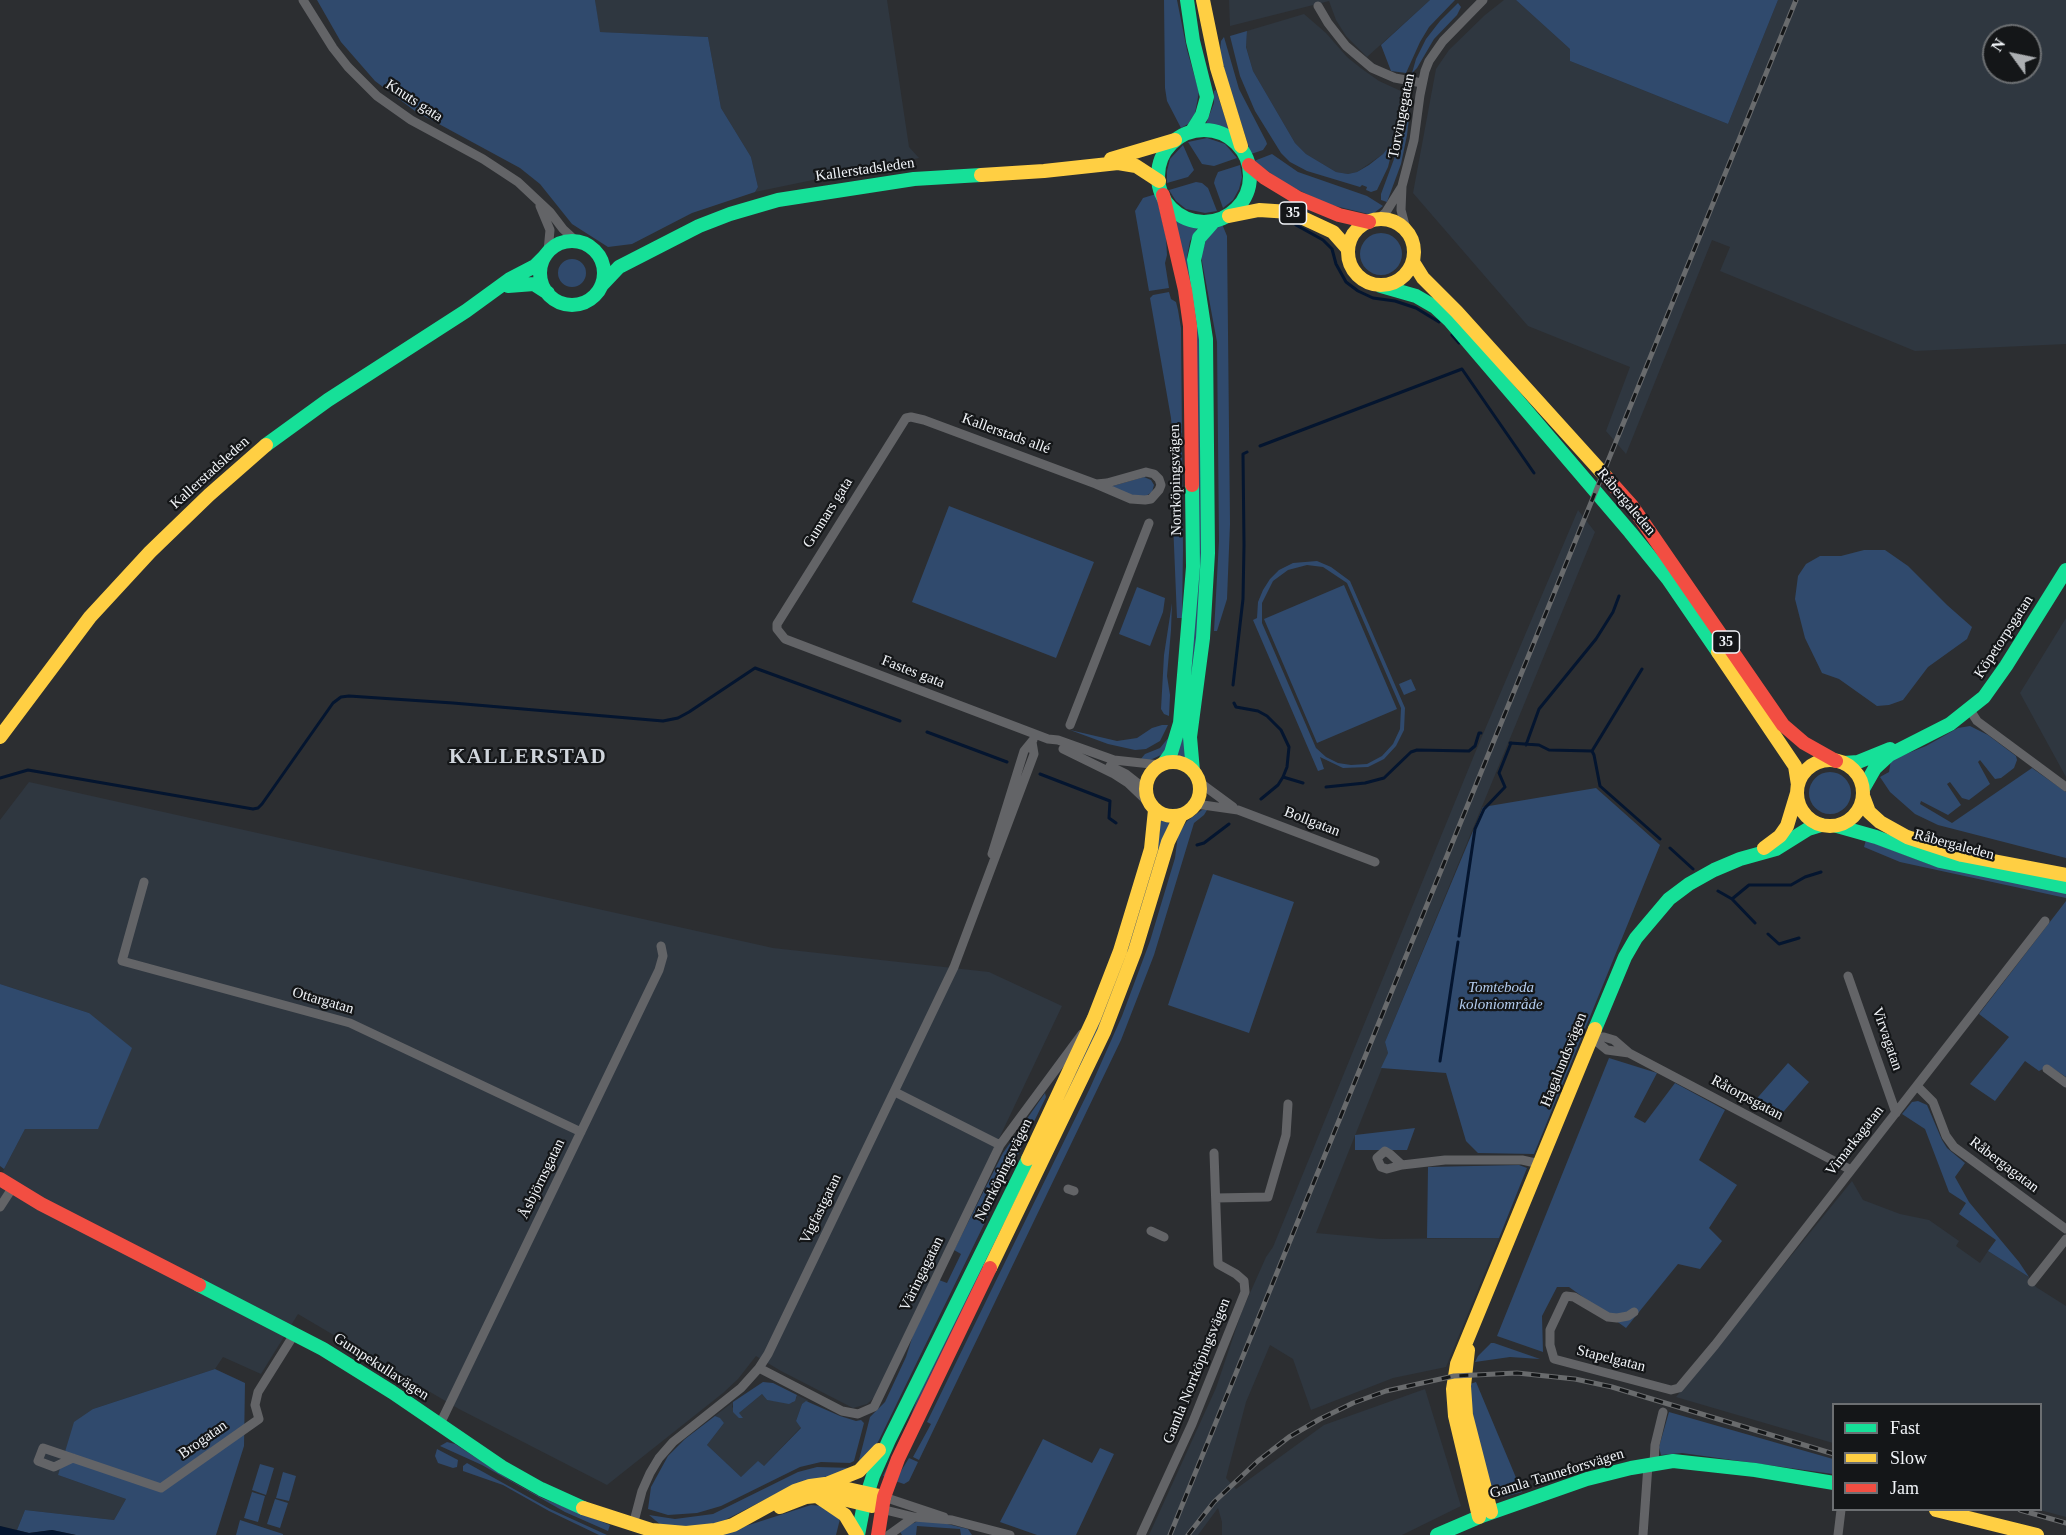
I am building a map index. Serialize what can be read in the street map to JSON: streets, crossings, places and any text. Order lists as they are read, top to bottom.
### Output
{
  "streets": {
    "main road": [
      "Kallerstadsleden",
      "35",
      "Norrköpingsvägen",
      "Råbergaleden",
      "Köpetorpsgatan",
      "Hagalundsvägen",
      "Gumpekullavägen",
      "Gamla Tanneforsvägen"
    ],
    "street": [
      "Knuts gata",
      "Torvingegatan",
      "Kallerstads allé",
      "Gunnars gata",
      "Fastes gata",
      "Bollgatan",
      "Ottargatan",
      "Virvagatan",
      "Råtorpsgatan",
      "Vimarkagatan",
      "Råbergagatan",
      "Åsbjörnsgatan",
      "Vigfastgatan",
      "Väringagatan",
      "Stapelgatan",
      "Gamla Norrköpingsvägen",
      "Brogatan"
    ]
  },
  "crossings": [
    ["Knuts gata", "Kallerstadsleden"],
    ["Torvingegatan", "35"],
    ["Torvingegatan", "Råbergaleden"],
    ["Kallerstadsleden", "35"],
    ["Kallerstadsleden", "Norrköpingsvägen"],
    ["35", "Norrköpingsvägen"],
    ["35", "Råbergaleden"],
    ["35", "Köpetorpsgatan"],
    ["35", "Hagalundsvägen"],
    ["Kallerstads allé", "Gunnars gata"],
    ["Norrköpingsvägen", "Fastes gata"],
    ["Norrköpingsvägen", "Bollgatan"],
    ["Norrköpingsvägen", "Väringagatan"],
    ["Norrköpingsvägen", "Gumpekullavägen"],
    ["Råbergaleden", "Köpetorpsgatan"],
    ["Råbergaleden", "Hagalundsvägen"],
    ["Gunnars gata", "Fastes gata"],
    ["Köpetorpsgatan", "Hagalundsvägen"],
    ["Fastes gata", "Bollgatan"],
    ["Fastes gata", "Vigfastgatan"],
    ["Ottargatan", "Åsbjörnsgatan"],
    ["Virvagatan", "Vimarkagatan"],
    ["Hagalundsvägen", "Råtorpsgatan"],
    ["Hagalundsvägen", "Gamla Tanneforsvägen"],
    ["Råtorpsgatan", "Vimarkagatan"],
    ["Vimarkagatan", "Råbergagatan"],
    ["Vimarkagatan", "Stapelgatan"],
    ["Åsbjörnsgatan", "Gumpekullavägen"],
    ["Vigfastgatan", "Väringagatan"],
    ["Vigfastgatan", "Gumpekullavägen"],
    ["Gumpekullavägen", "Brogatan"]
  ],
  "districts": ["KALLERSTAD"],
  "parks": ["Tomteboda koloniområde"],
  "legend": ["Fast", "Slow", "Jam"],
  "north": "top left"
}
